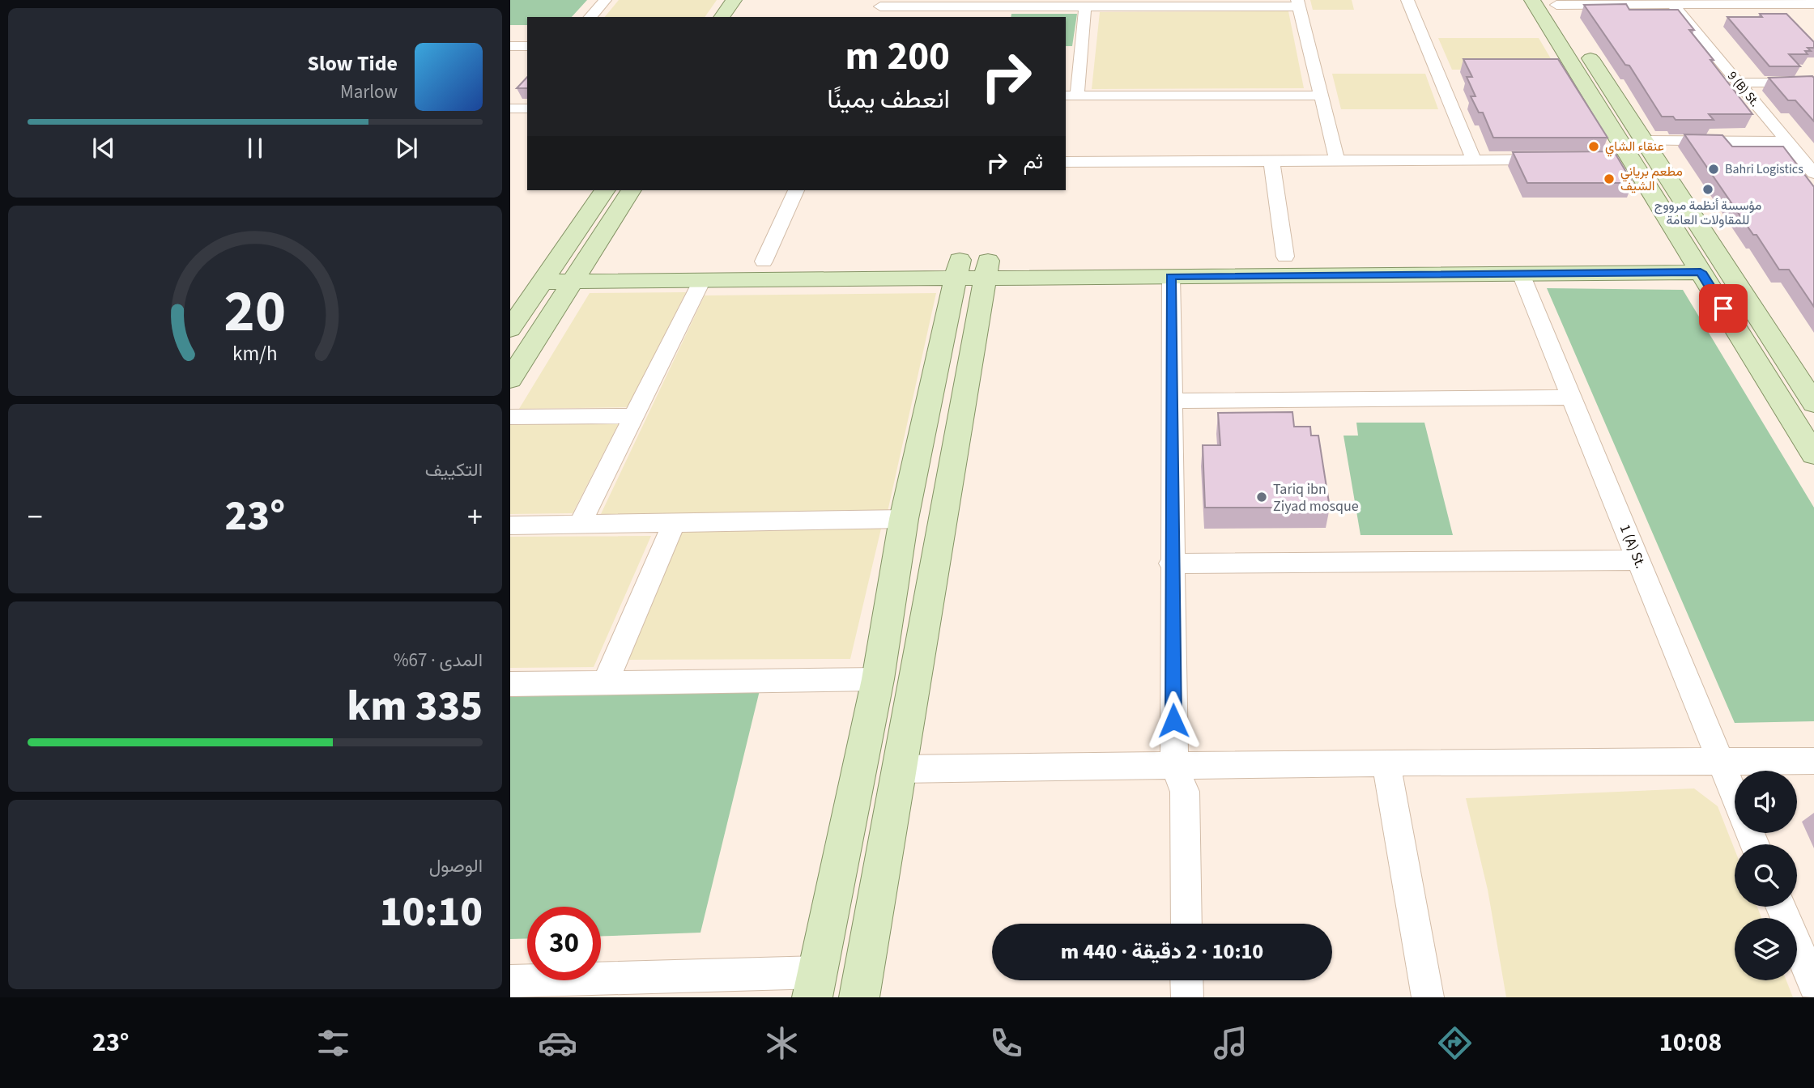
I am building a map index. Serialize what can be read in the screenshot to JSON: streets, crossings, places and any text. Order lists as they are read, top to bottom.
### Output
{
  "streets": {
    "street": ["9 (B) St.", "1 (A) St."]
  },
  "places": [
    "عنقاء الشاي",
    "Bahri Logistics",
    "مطعم برياني الشيف",
    "مؤسسة أنظمة مرووج للمقاولات العامة",
    "Tariq ibn Ziyad mosque"
  ],
  "page": {
    "turn": ["200 m", "انعطف يمينًا"],
    "song": ["Slow Tide", "Marlow"],
    "then": "ثم",
    "tile": [
      "التكييف",
      ["المدى · 67%", "335 km"],
      ["الوصول", "10:10"]
    ],
    "heat": ["−", "23°", "+"],
    "limit": "30",
    "trip": "10:10 · 2 دقيقة · 440 m",
    "tabs": ["10:08", "23°"],
    "gauge": ["20", "km/h"]
  }
}
